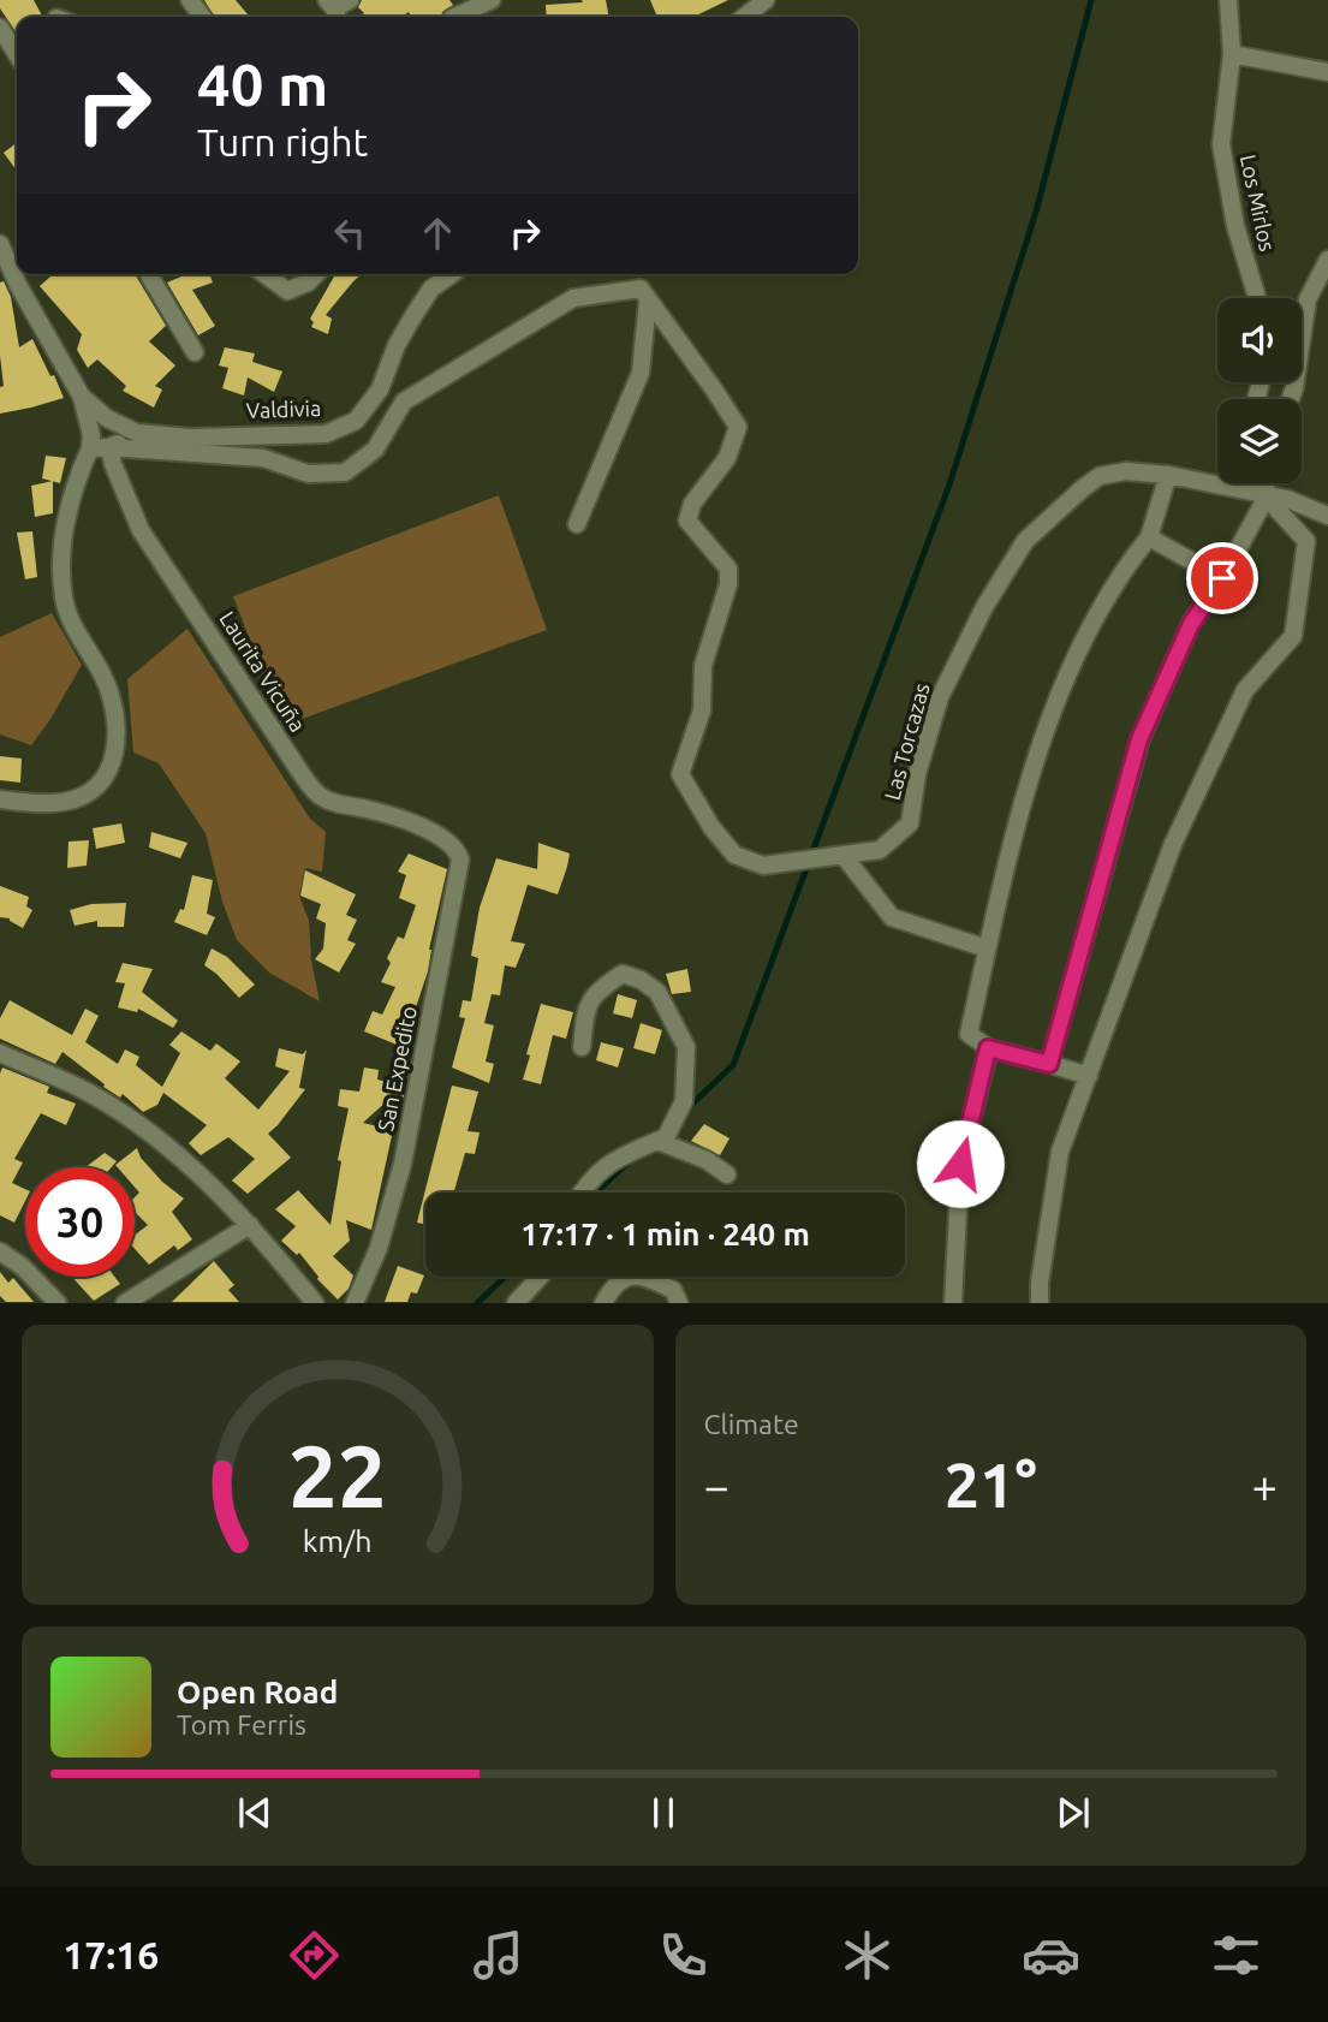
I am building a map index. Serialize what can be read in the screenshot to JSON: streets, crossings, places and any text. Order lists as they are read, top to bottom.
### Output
{
  "streets": {
    "street": [
      "Los Mirlos",
      "Valdivia",
      "Laurita Vicuña",
      "Las Torcazas",
      "San Expedito"
    ]
  },
  "crossings": [
    ["Laurita Vicuña", "San Expedito"]
  ],
  "page": {
    "turn": ["40 m", "Turn right"],
    "limit": "30",
    "trip": "17:17 · 1 min · 240 m",
    "tile": "Climate",
    "heat": ["−", "21°", "+"],
    "song": ["Open Road", "Tom Ferris"],
    "tabs": "17:16",
    "gauge": ["22", "km/h"]
  }
}
